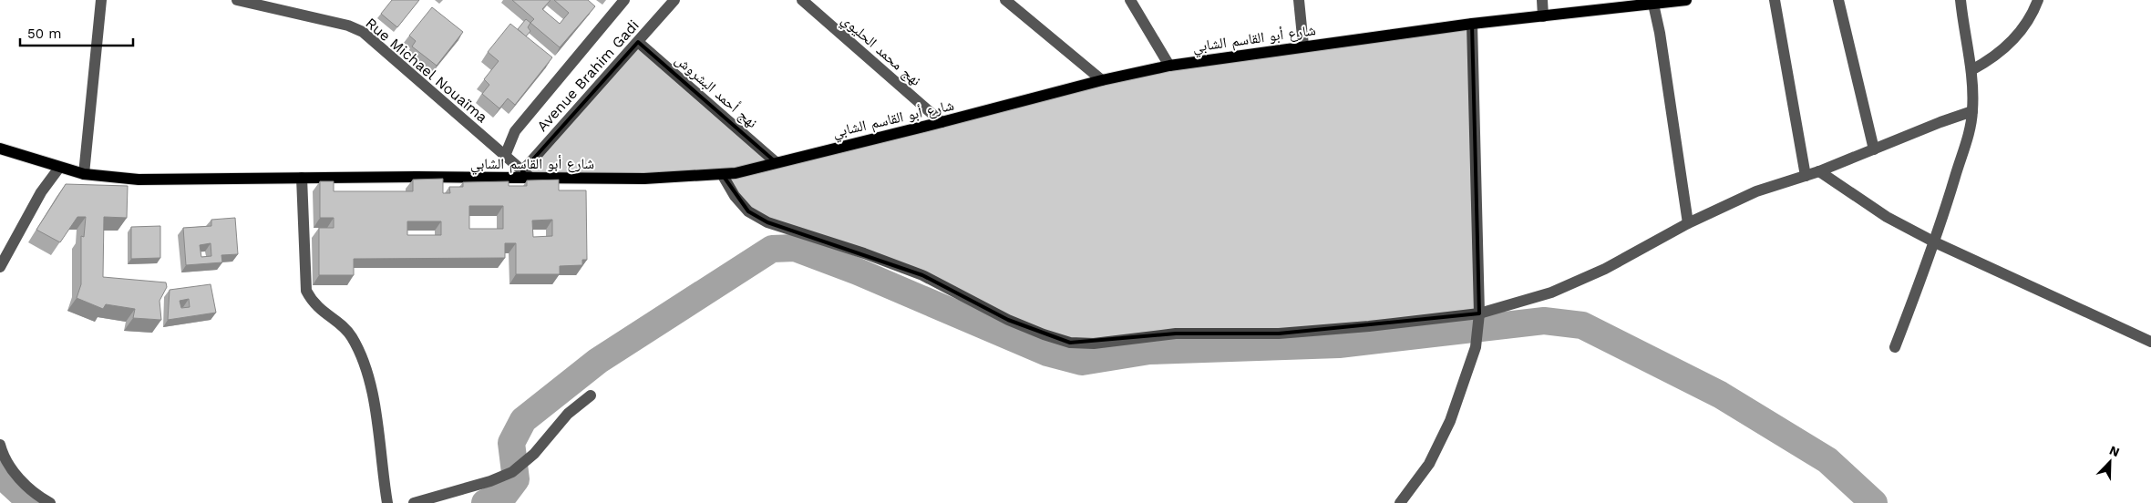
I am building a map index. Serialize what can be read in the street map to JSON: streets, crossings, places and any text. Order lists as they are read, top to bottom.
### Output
{
  "streets": {
    "main road": ["شارع أبو القاسم الشابي"],
    "street": [
      "نهج محمد الحليوي",
      "Rue Michael Nouaïma",
      "Avenue Brahim Gadi",
      "نهج أحمد البشروش"
    ]
  },
  "crossings": [
    ["شارع أبو القاسم الشابي", "نهج محمد الحليوي"],
    ["شارع أبو القاسم الشابي", "Rue Michael Nouaïma"],
    ["شارع أبو القاسم الشابي", "Avenue Brahim Gadi"],
    ["شارع أبو القاسم الشابي", "نهج أحمد البشروش"],
    ["Rue Michael Nouaïma", "Avenue Brahim Gadi"],
    ["Avenue Brahim Gadi", "نهج أحمد البشروش"]
  ],
  "scale_bar": "50 m",
  "north": "top right"
}
